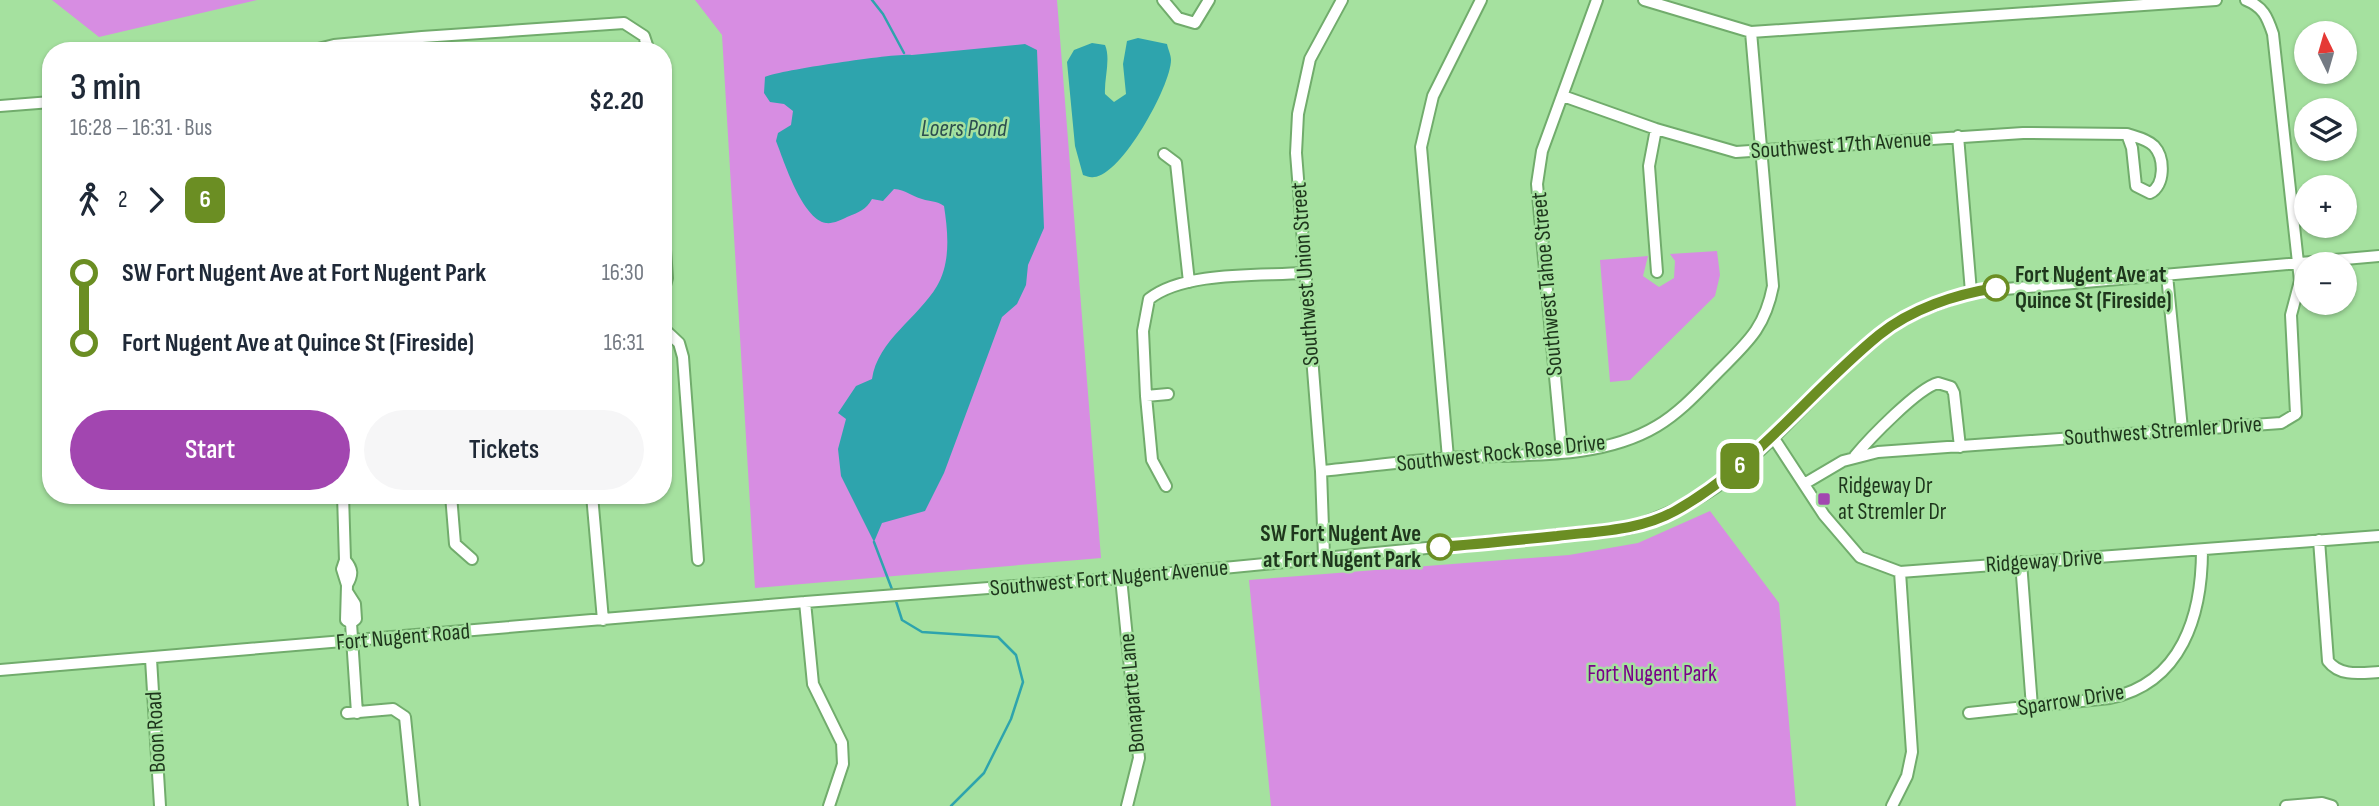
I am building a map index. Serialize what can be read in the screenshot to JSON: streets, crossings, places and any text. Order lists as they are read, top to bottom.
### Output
{
  "streets": {
    "street": [
      "Southwest 17th Avenue",
      "Southwest Union Street",
      "Southwest Tahoe Street",
      "Southwest Stremler Drive",
      "Southwest Rock Rose Drive",
      "Ridgeway Drive",
      "Southwest Fort Nugent Avenue",
      "Fort Nugent Road",
      "Bonaparte Lane",
      "Sparrow Drive",
      "Boon Road"
    ]
  },
  "crossings": [
    ["Southwest 17th Avenue", "Southwest Tahoe Street"],
    ["Southwest 17th Avenue", "Southwest Rock Rose Drive"],
    ["Southwest Union Street", "Southwest Rock Rose Drive"],
    ["Southwest Union Street", "Southwest Fort Nugent Avenue"],
    ["Southwest Tahoe Street", "Southwest Rock Rose Drive"],
    ["Southwest Stremler Drive", "Ridgeway Drive"],
    ["Ridgeway Drive", "Southwest Fort Nugent Avenue"],
    ["Ridgeway Drive", "Sparrow Drive"],
    ["Southwest Fort Nugent Avenue", "Fort Nugent Road"],
    ["Southwest Fort Nugent Avenue", "Bonaparte Lane"],
    ["Fort Nugent Road", "Boon Road"]
  ],
  "water": ["Loers Pond"],
  "parks": ["Fort Nugent Park"],
  "places": {
    "other": ["Fort Nugent Ave at Quince St (Fireside)", "SW Fort Nugent Ave at Fort Nugent Park"],
    "transit": ["Ridgeway Dr at Stremler Dr"]
  },
  "lines": ["bus line 6"],
  "north": "top",
  "page": {
    "on_map": "6",
    "map_buttons": ["+", "−"],
    "heading": ["3 min", "16:28 – 16:31 · Bus", "$2.20"],
    "legs": ["2", "6"],
    "list": [
      {
        "name": "SW Fort Nugent Ave at Fort Nugent Park",
        "value": "16:30"
      },
      {
        "name": "Fort Nugent Ave at Quince St (Fireside)",
        "value": "16:31"
      }
    ],
    "buttons": ["Start", "Tickets"]
  }
}
